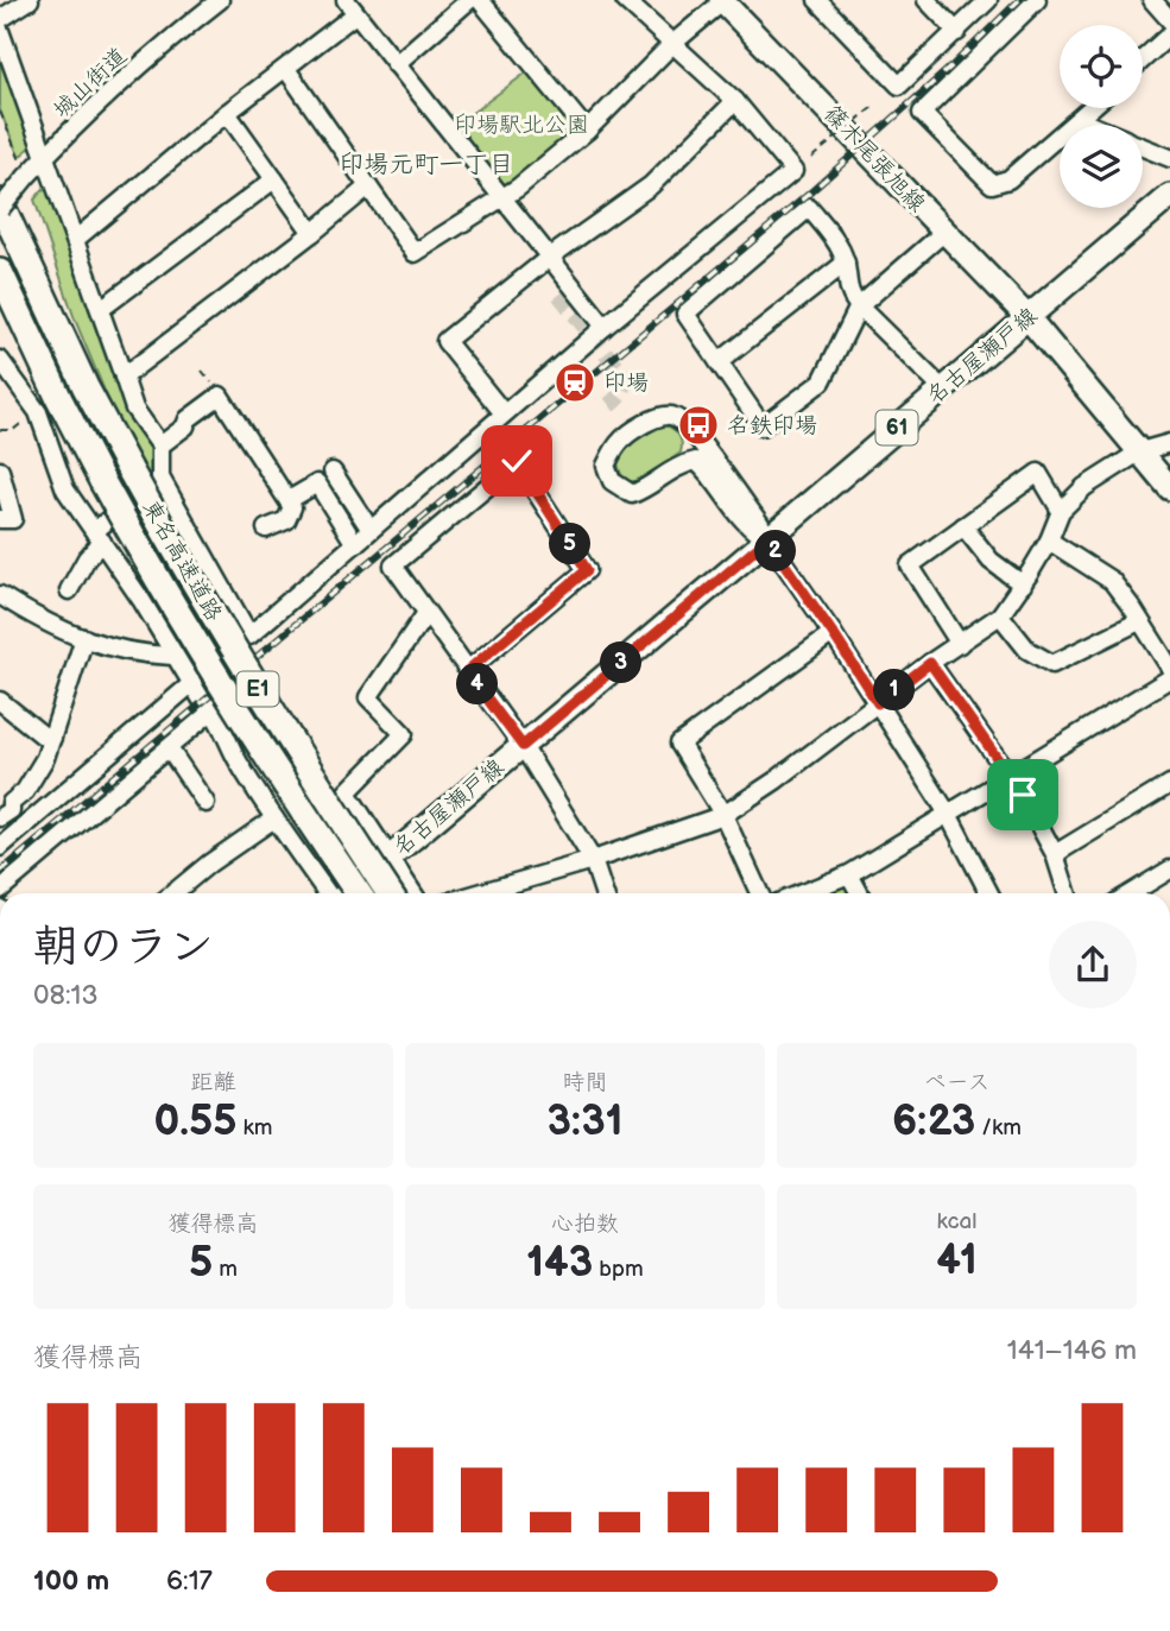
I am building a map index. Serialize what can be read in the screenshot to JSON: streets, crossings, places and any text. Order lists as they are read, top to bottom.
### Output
{
  "streets": {
    "highway": ["東名高速道路", "E1"],
    "main road": ["篠木尾張旭線", "名古屋瀬戸線", "61"],
    "street": ["城山街道"]
  },
  "crossings": [
    ["篠木尾張旭線", "名古屋瀬戸線"]
  ],
  "districts": ["印場元町一丁目"],
  "parks": ["印場駅北公園"],
  "places": {
    "station": ["印場"],
    "bus stop": ["名鉄印場"]
  },
  "page": {
    "pins": [
      "5",
      "2",
      "3",
      "4",
      "1"
    ],
    "heading": ["朝のラン", "08:13"],
    "stats": [
      ["距離", "0.55 km"],
      ["時間", "3:31"],
      ["ペース", "6:23 /km"],
      ["獲得標高", "5 m"],
      ["心拍数", "143 bpm"],
      ["kcal", "41"]
    ],
    "chart": ["獲得標高", "141–146 m"],
    "list": [
      {
        "name": "100 m",
        "note": "6:17"
      }
    ]
  }
}
